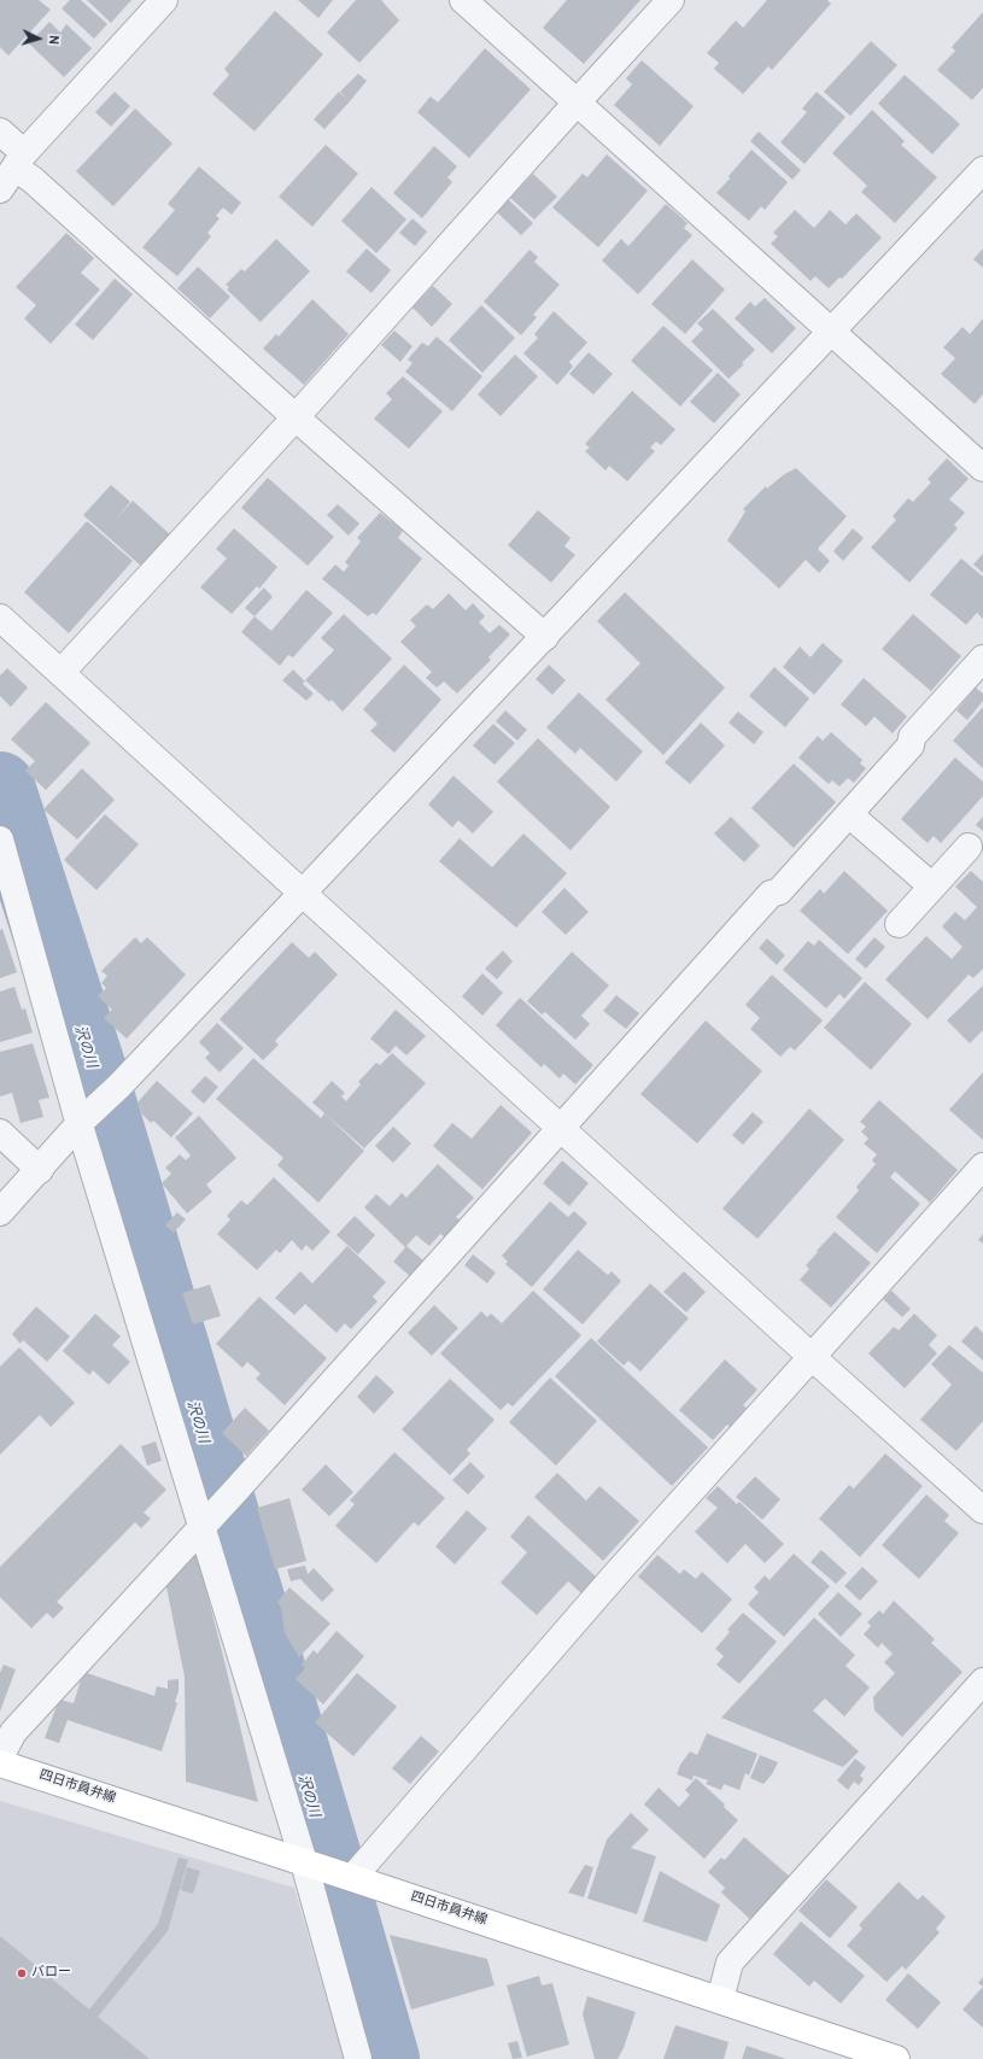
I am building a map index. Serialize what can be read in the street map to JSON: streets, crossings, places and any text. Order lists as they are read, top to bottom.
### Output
{
  "streets": {
    "main road": ["四日市員弁線"]
  },
  "water": ["沢の川"],
  "places": ["バロー"],
  "north": "right"
}
